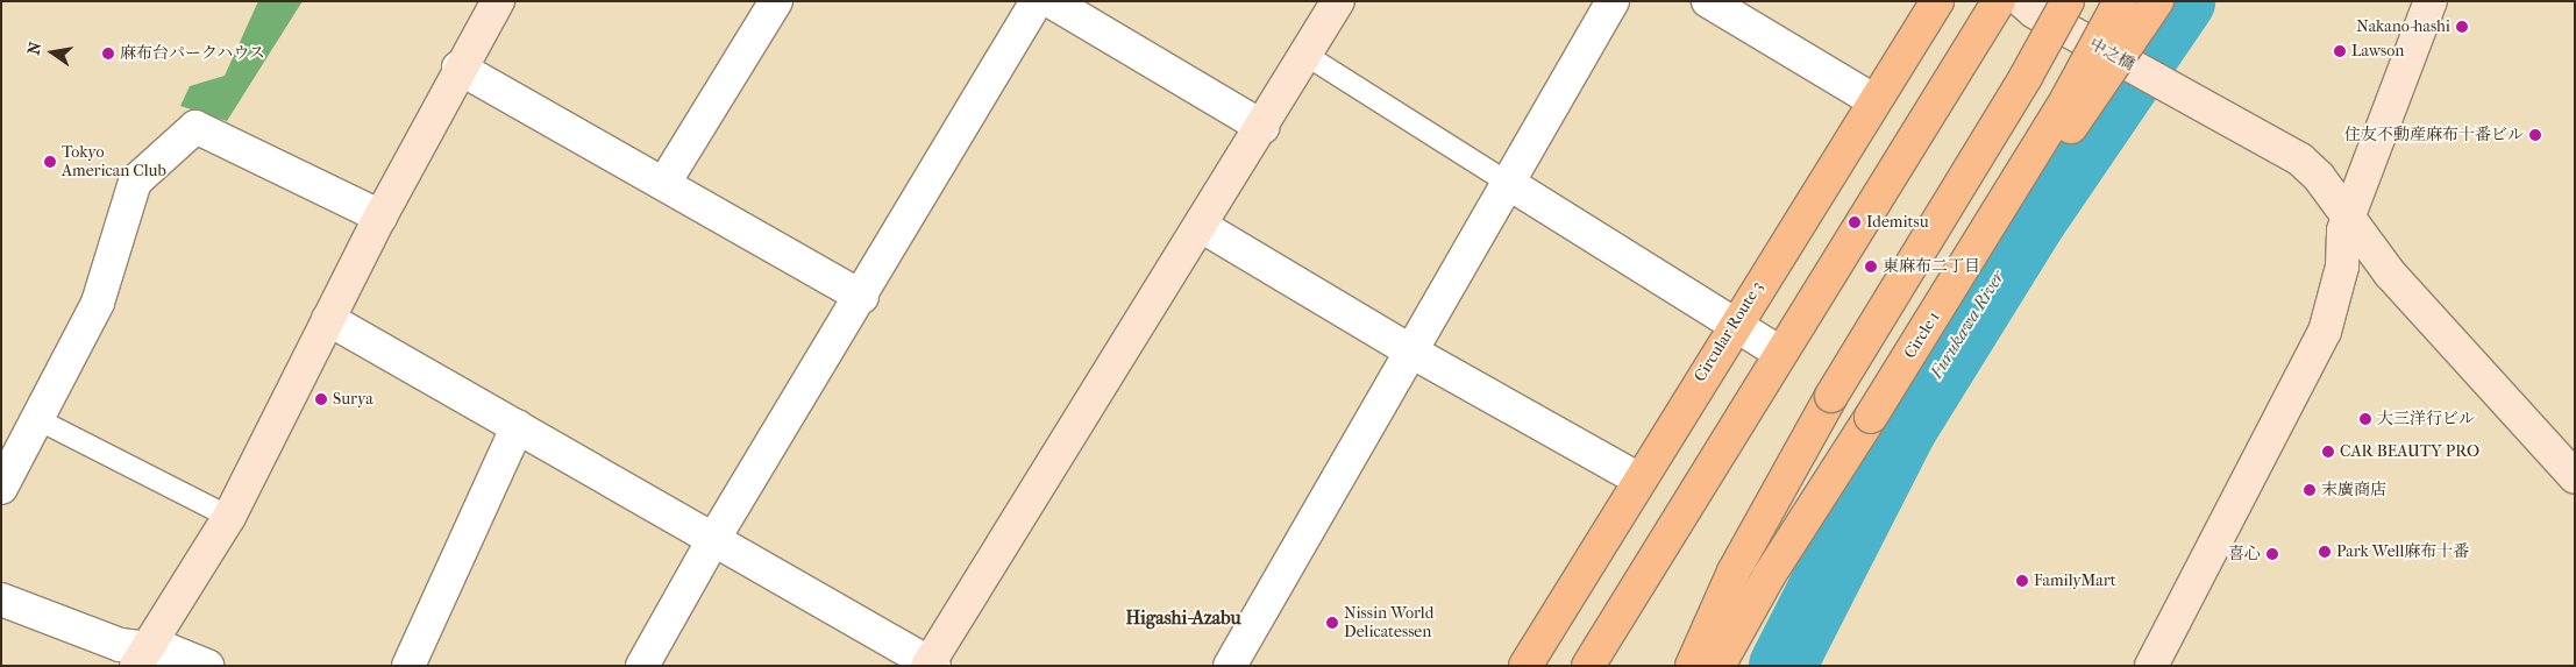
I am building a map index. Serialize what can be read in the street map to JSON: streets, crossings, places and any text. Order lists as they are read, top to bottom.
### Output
{
  "streets": {
    "main road": ["Circular Route 3", "Circle 1"],
    "street": ["中之橋"]
  },
  "districts": ["Higashi-Azabu"],
  "water": ["Furukawa River"],
  "places": [
    "Nakano-hashi",
    "Lawson",
    "麻布台パークハウス",
    "住友不動産麻布十番ビル",
    "Tokyo American Club",
    "Idemitsu",
    "東麻布二丁目",
    "Surya",
    "大三洋行ビル",
    "CAR BEAUTY PRO",
    "末廣商店",
    "Park Well麻布十番",
    "喜心",
    "FamilyMart",
    "Nissin World Delicatessen"
  ],
  "north": "left"
}
